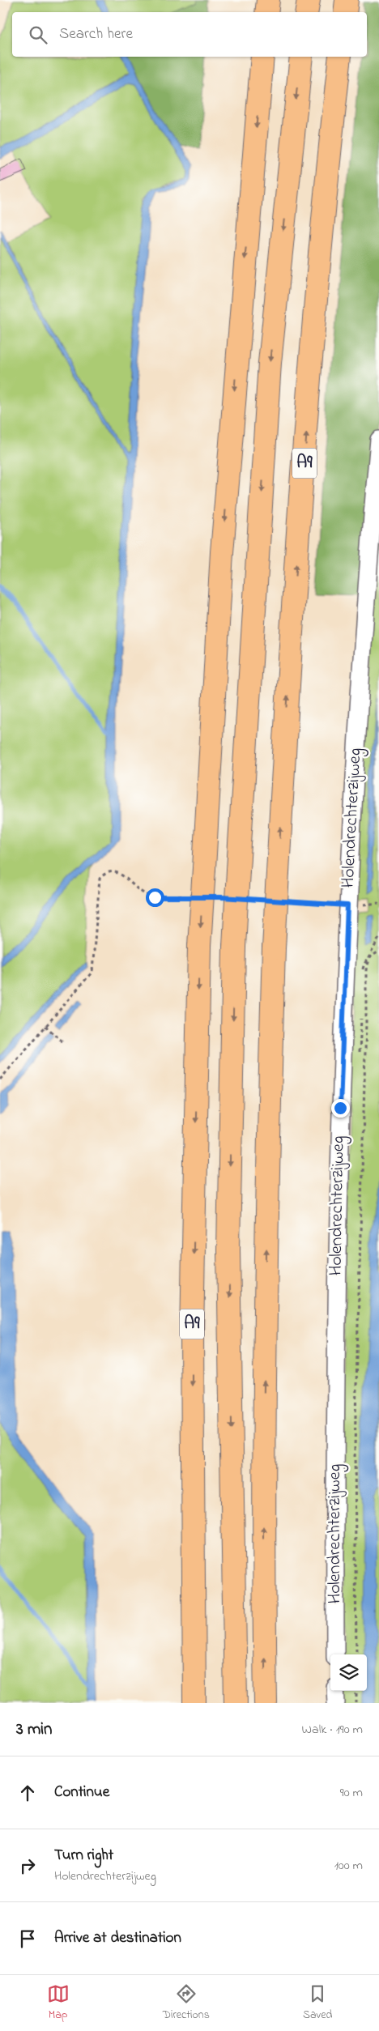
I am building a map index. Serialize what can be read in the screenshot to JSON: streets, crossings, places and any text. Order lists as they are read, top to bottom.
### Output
{
  "streets": {
    "highway": ["A9"],
    "street": ["Holendrechterzijweg"]
  },
  "page": {
    "search": "Search here",
    "heading": ["3 min", "Walk · 190 m"],
    "list": [
      ["Continue", "90 m"],
      ["Turn right", "Holendrechterzijweg", "100 m"],
      "Arrive at destination"
    ],
    "nav": ["Map", "Directions", "Saved"]
  }
}
